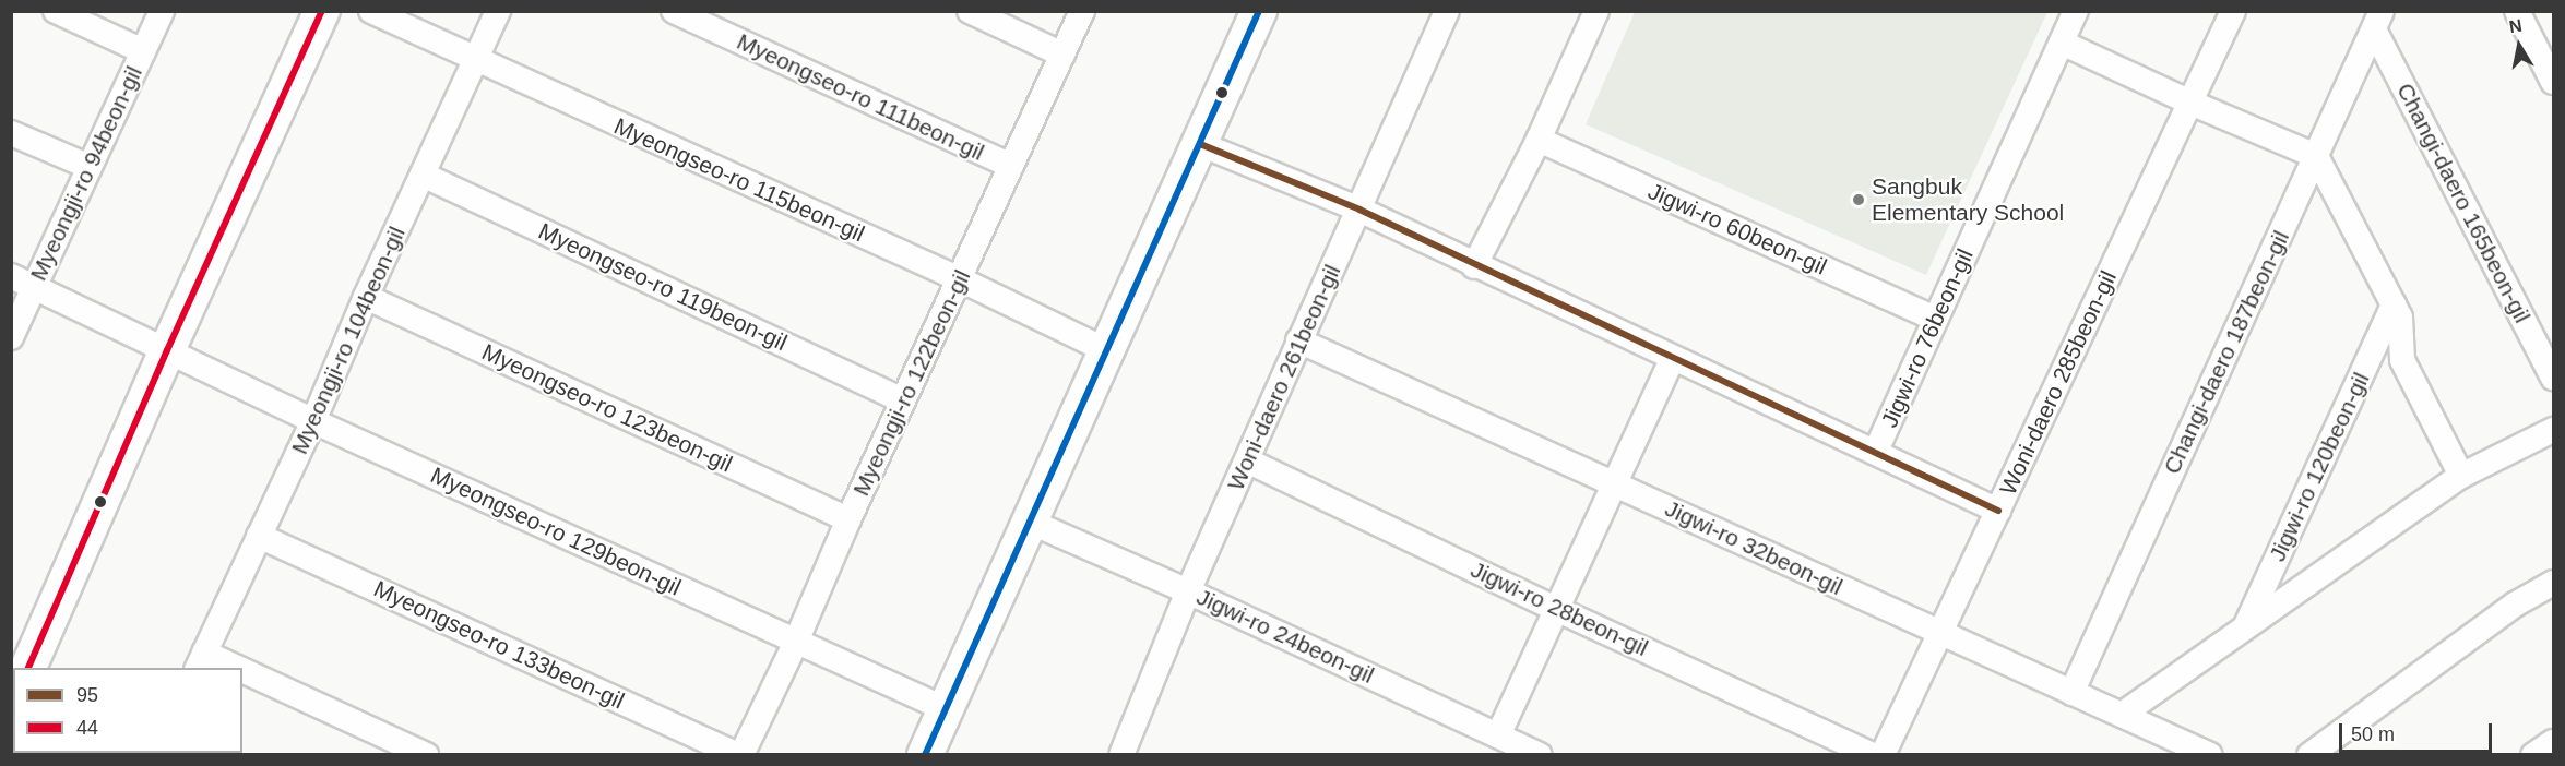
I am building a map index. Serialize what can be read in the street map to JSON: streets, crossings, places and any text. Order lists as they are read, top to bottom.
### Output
{
  "streets": {
    "street": [
      "Myeongseo-ro 111beon-gil",
      "Myeongji-ro 94beon-gil",
      "Myeongseo-ro 115beon-gil",
      "Changi-daero 165beon-gil",
      "Jigwi-ro 60beon-gil",
      "Myeongseo-ro 119beon-gil",
      "Jigwi-ro 76beon-gil",
      "Myeongji-ro 104beon-gil",
      "Changi-daero 187beon-gil",
      "Woni-daero 261beon-gil",
      "Myeongji-ro 122beon-gil",
      "Woni-daero 285beon-gil",
      "Myeongseo-ro 123beon-gil",
      "Jigwi-ro 120beon-gil",
      "Myeongseo-ro 129beon-gil",
      "Jigwi-ro 32beon-gil",
      "Jigwi-ro 28beon-gil",
      "Jigwi-ro 24beon-gil",
      "Myeongseo-ro 133beon-gil"
    ]
  },
  "crossings": [
    ["Myeongseo-ro 111beon-gil", "Myeongji-ro 122beon-gil"],
    ["Myeongji-ro 94beon-gil", "Myeongseo-ro 129beon-gil"],
    ["Myeongseo-ro 115beon-gil", "Myeongji-ro 104beon-gil"],
    ["Myeongseo-ro 115beon-gil", "Myeongji-ro 122beon-gil"],
    ["Changi-daero 165beon-gil", "Changi-daero 187beon-gil"],
    ["Jigwi-ro 60beon-gil", "Jigwi-ro 76beon-gil"],
    ["Myeongseo-ro 119beon-gil", "Myeongji-ro 104beon-gil"],
    ["Myeongseo-ro 119beon-gil", "Myeongji-ro 122beon-gil"],
    ["Myeongji-ro 104beon-gil", "Myeongseo-ro 123beon-gil"],
    ["Myeongji-ro 104beon-gil", "Myeongseo-ro 129beon-gil"],
    ["Myeongji-ro 104beon-gil", "Myeongseo-ro 133beon-gil"],
    ["Changi-daero 187beon-gil", "Jigwi-ro 120beon-gil"],
    ["Changi-daero 187beon-gil", "Jigwi-ro 32beon-gil"],
    ["Woni-daero 261beon-gil", "Jigwi-ro 32beon-gil"],
    ["Woni-daero 261beon-gil", "Jigwi-ro 28beon-gil"],
    ["Woni-daero 261beon-gil", "Jigwi-ro 24beon-gil"],
    ["Myeongji-ro 122beon-gil", "Myeongseo-ro 123beon-gil"],
    ["Myeongji-ro 122beon-gil", "Myeongseo-ro 129beon-gil"],
    ["Myeongji-ro 122beon-gil", "Myeongseo-ro 133beon-gil"],
    ["Woni-daero 285beon-gil", "Jigwi-ro 32beon-gil"],
    ["Jigwi-ro 120beon-gil", "Jigwi-ro 32beon-gil"]
  ],
  "places": ["Sangbuk Elementary School"],
  "lines": ["transit line 44", "transit line 95"],
  "legend": ["95", "44"],
  "scale_bar": "50 m",
  "north": "top"
}
